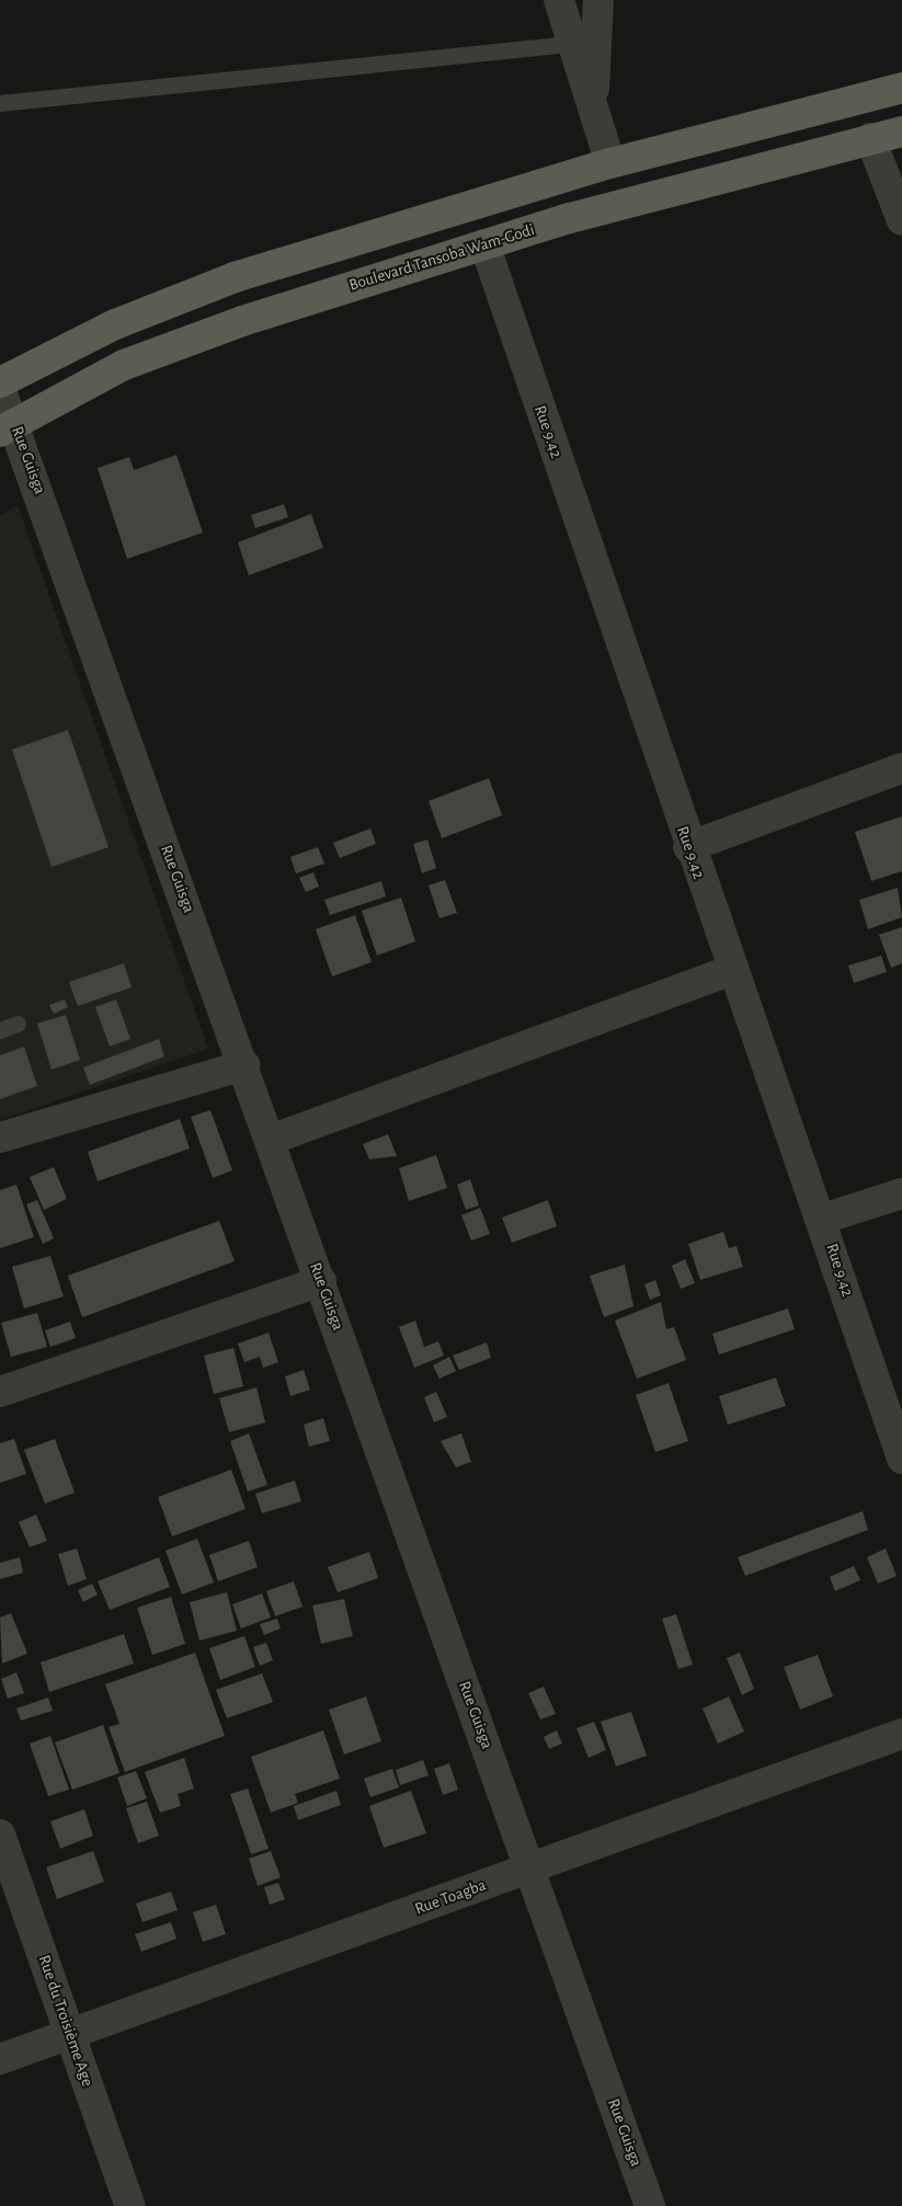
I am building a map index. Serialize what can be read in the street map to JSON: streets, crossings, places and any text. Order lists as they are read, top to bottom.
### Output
{
  "streets": {
    "main road": ["Boulevard Tansoba Wam-Godi"],
    "street": [
      "Rue 9.42",
      "Rue Guisga",
      "Rue Toagba",
      "Rue du Troisième Age"
    ]
  },
  "crossings": [
    ["Boulevard Tansoba Wam-Godi", "Rue 9.42"],
    ["Boulevard Tansoba Wam-Godi", "Rue Guisga"],
    ["Rue Guisga", "Rue Toagba"],
    ["Rue Toagba", "Rue du Troisième Age"]
  ]
}
